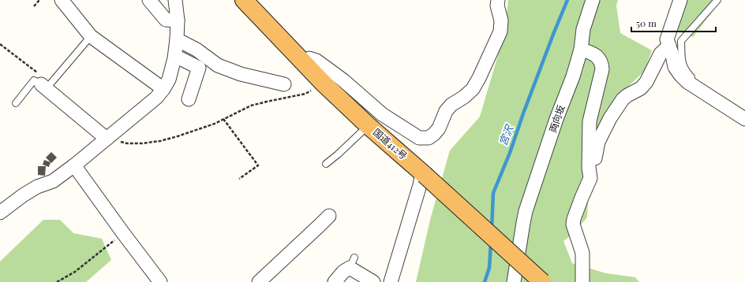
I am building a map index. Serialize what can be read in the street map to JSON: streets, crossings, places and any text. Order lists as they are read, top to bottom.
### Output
{
  "streets": {
    "highway": ["国道412号"],
    "street": ["両向坂"]
  },
  "water": ["宮沢"],
  "scale_bar": "50 m"
}
